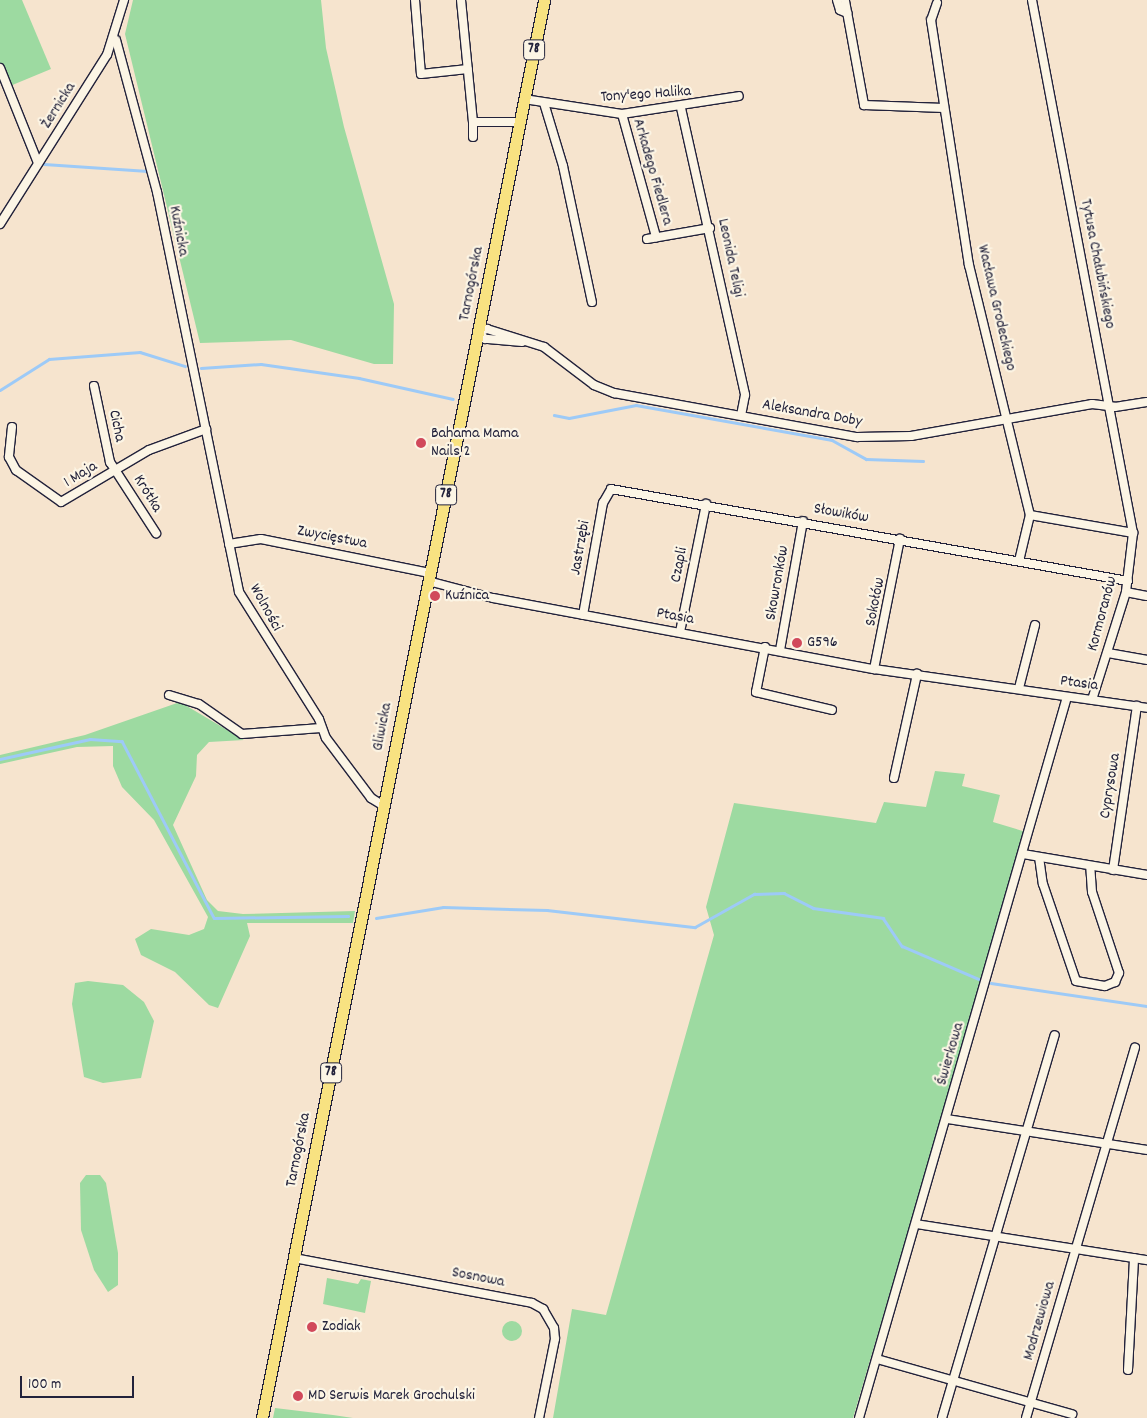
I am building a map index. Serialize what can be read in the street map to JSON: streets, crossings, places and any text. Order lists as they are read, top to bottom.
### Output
{
  "streets": {
    "main road": ["78", "Tarnogórska", "Gliwicka"],
    "street": [
      "Tony'ego Halika",
      "Żernicka",
      "Arkadego Fiedlera",
      "Kuźnicka",
      "Leonida Teligi",
      "Tytusa Chałubińskiego",
      "Wacława Grodeckiego",
      "Aleksandra Doby",
      "Cicha",
      "1 Maja",
      "Krótka",
      "Słowików",
      "Zwycięstwa",
      "Jastrzębi",
      "Czapli",
      "Skowronków",
      "Sokołów",
      "Wolności",
      "Kormoranów",
      "Ptasia",
      "Cyprysowa",
      "Świerkowa",
      "Sosnowa",
      "Modrzewiowa"
    ]
  },
  "crossings": [
    ["Tony'ego Halika", "Arkadego Fiedlera"],
    ["Tony'ego Halika", "Leonida Teligi"],
    ["Tony'ego Halika", "Tarnogórska"],
    ["Żernicka", "Kuźnicka"],
    ["Arkadego Fiedlera", "Leonida Teligi"],
    ["Kuźnicka", "1 Maja"],
    ["Kuźnicka", "Wolności"],
    ["Leonida Teligi", "Aleksandra Doby"],
    ["Tytusa Chałubińskiego", "Aleksandra Doby"],
    ["Tytusa Chałubińskiego", "Kormoranów"],
    ["Tarnogórska", "Aleksandra Doby"],
    ["Tarnogórska", "Zwycięstwa"],
    ["Tarnogórska", "Ptasia"],
    ["Tarnogórska", "Gliwicka"],
    ["Tarnogórska", "Sosnowa"],
    ["Wacława Grodeckiego", "Aleksandra Doby"],
    ["Cicha", "1 Maja"],
    ["Cicha", "Krótka"],
    ["1 Maja", "Krótka"],
    ["1 Maja", "Wolności"],
    ["Słowików", "Jastrzębi"],
    ["Słowików", "Czapli"],
    ["Słowików", "Skowronków"],
    ["Słowików", "Sokołów"],
    ["Słowików", "Kormoranów"],
    ["Zwycięstwa", "Wolności"],
    ["Zwycięstwa", "Ptasia"],
    ["Zwycięstwa", "Gliwicka"],
    ["Jastrzębi", "Ptasia"],
    ["Czapli", "Ptasia"],
    ["Skowronków", "Ptasia"],
    ["Sokołów", "Ptasia"],
    ["Wolności", "Gliwicka"],
    ["Kormoranów", "Ptasia"],
    ["Ptasia", "Gliwicka"],
    ["Ptasia", "Cyprysowa"],
    ["Ptasia", "Świerkowa"]
  ],
  "places": [
    "Bahama Mama Nails 2",
    "Kuźnica",
    "G596",
    "Zodiak",
    "MD Serwis Marek Grochulski"
  ],
  "scale_bar": "100 m"
}
